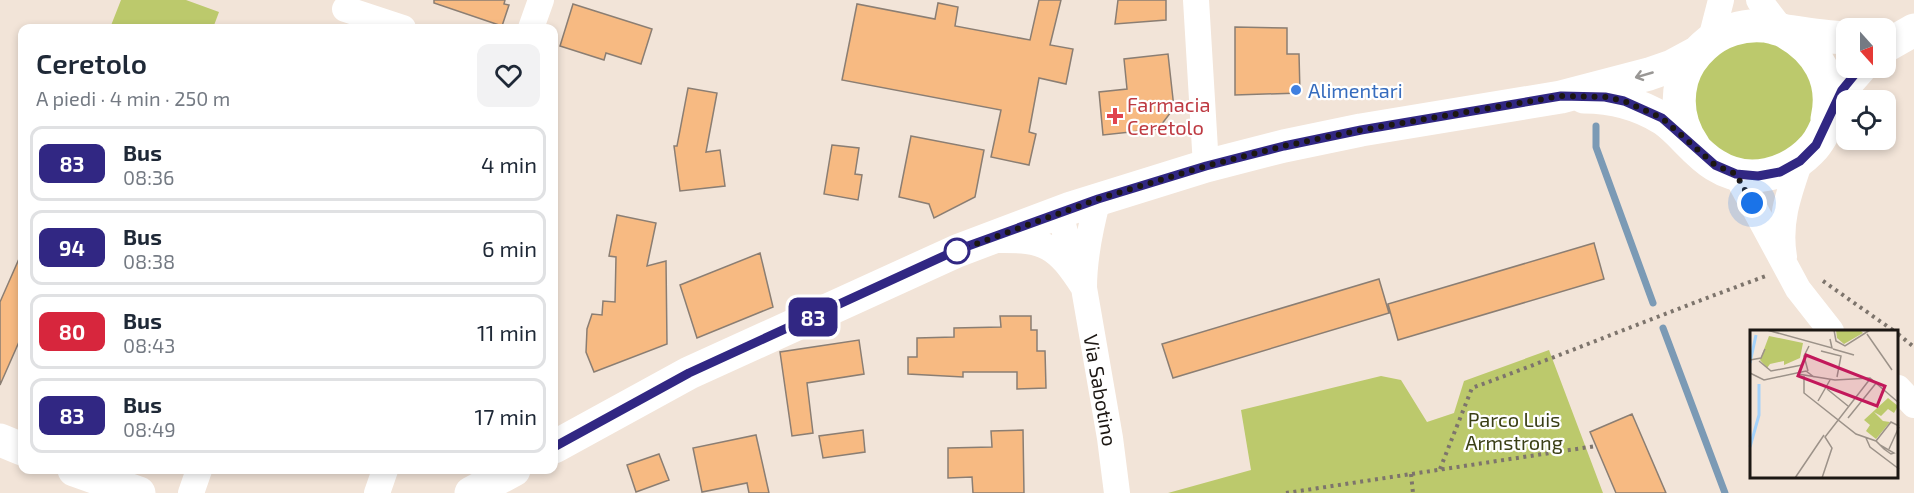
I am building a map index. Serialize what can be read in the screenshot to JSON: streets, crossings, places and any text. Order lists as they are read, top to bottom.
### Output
{
  "streets": {
    "street": ["Via Sabotino"]
  },
  "parks": ["Parco Luis Armstrong"],
  "places": {
    "other": ["Alimentari"],
    "health": ["Farmacia Ceretolo"]
  },
  "lines": ["bus line 83"],
  "north": "bottom",
  "page": {
    "on_map": "83",
    "heading": ["Ceretolo", "A piedi · 4 min · 250 m"],
    "list": [
      {
        "mark": "83",
        "name": "Bus",
        "note": "08:36",
        "value": "4 min"
      },
      {
        "mark": "94",
        "name": "Bus",
        "note": "08:38",
        "value": "6 min"
      },
      {
        "mark": "80",
        "name": "Bus",
        "note": "08:43",
        "value": "11 min"
      },
      {
        "mark": "83",
        "name": "Bus",
        "note": "08:49",
        "value": "17 min"
      }
    ]
  }
}
